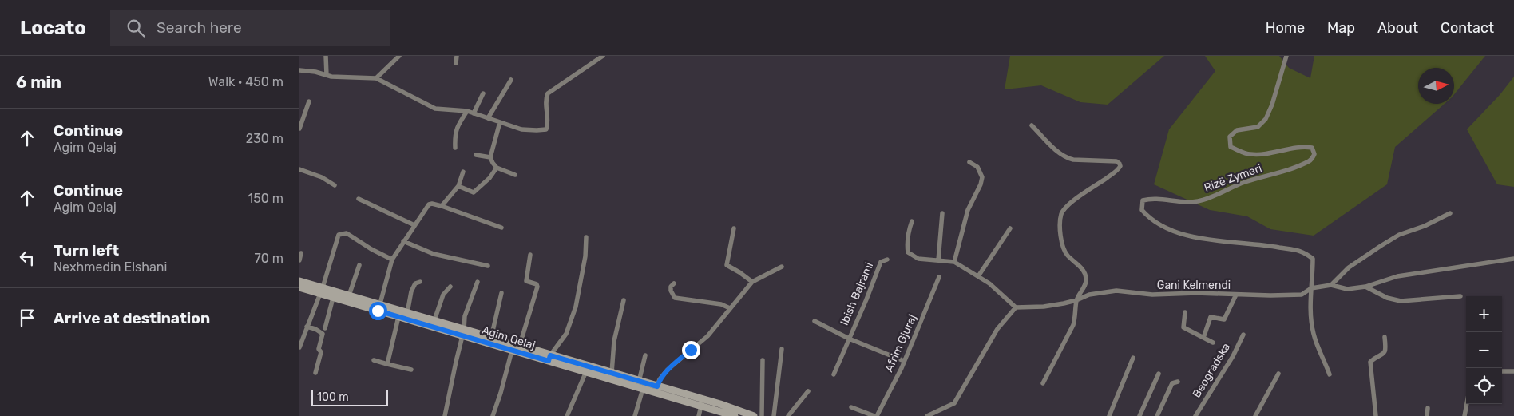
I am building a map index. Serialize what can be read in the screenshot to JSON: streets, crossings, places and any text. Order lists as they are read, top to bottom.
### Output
{
  "streets": {
    "main road": ["Agim Qelaj"],
    "street": [
      "Rizë Zymeri",
      "Gani Kelmendi",
      "Ibish Bajrami",
      "Afrim Gjuraj",
      "Beogradska"
    ]
  },
  "crossings": [
    ["Rizë Zymeri", "Gani Kelmendi"],
    ["Ibish Bajrami", "Afrim Gjuraj"]
  ],
  "scale_bar": "100 m",
  "north": "right",
  "page": {
    "header": "Locato",
    "search": "Search here",
    "nav": [
      "Home",
      "Map",
      "About",
      "Contact"
    ],
    "heading": ["6 min", "Walk · 450 m"],
    "list": [
      ["Continue", "Agim Qelaj", "230 m"],
      ["Continue", "Agim Qelaj", "150 m"],
      ["Turn left", "Nexhmedin Elshani", "70 m"],
      "Arrive at destination"
    ],
    "map_buttons": ["+", "−"],
    "scale": "100 m"
  }
}
